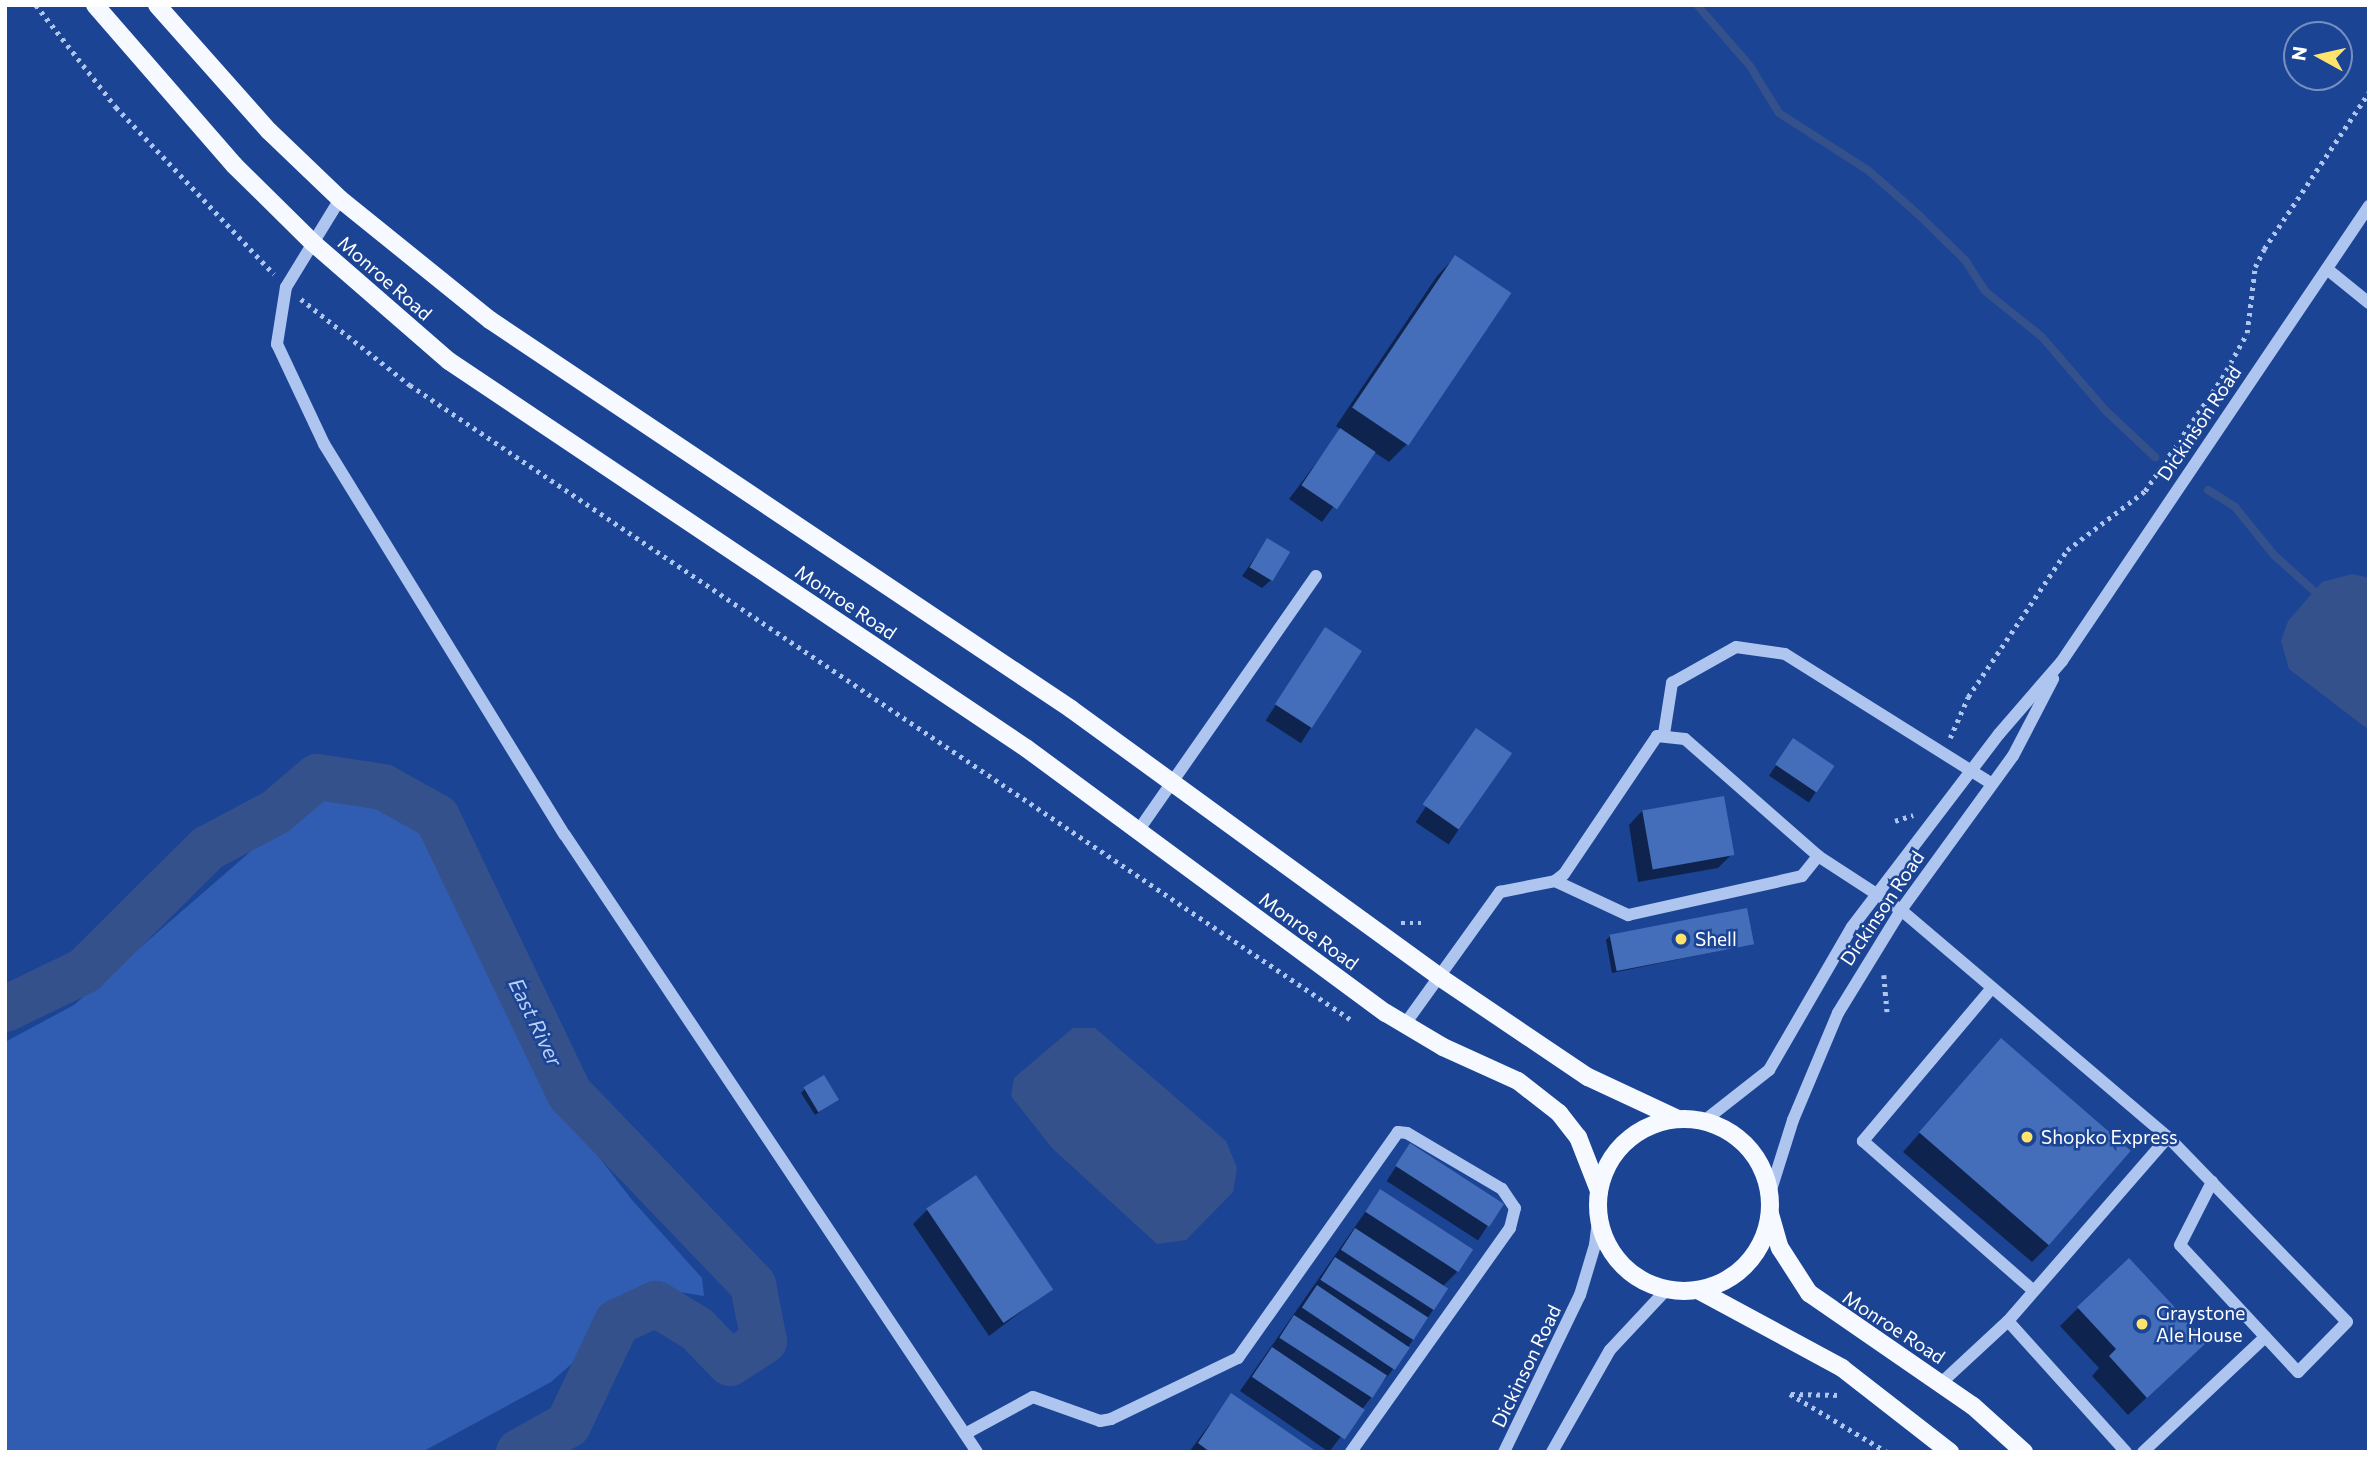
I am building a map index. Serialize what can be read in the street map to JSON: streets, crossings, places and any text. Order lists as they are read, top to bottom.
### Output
{
  "streets": {
    "main road": ["Monroe Road"],
    "street": ["Dickinson Road"]
  },
  "crossings": [
    ["Monroe Road", "Dickinson Road"]
  ],
  "water": ["East River"],
  "places": ["Shell", "Shopko Express", "Graystone Ale House"],
  "north": "left"
}
